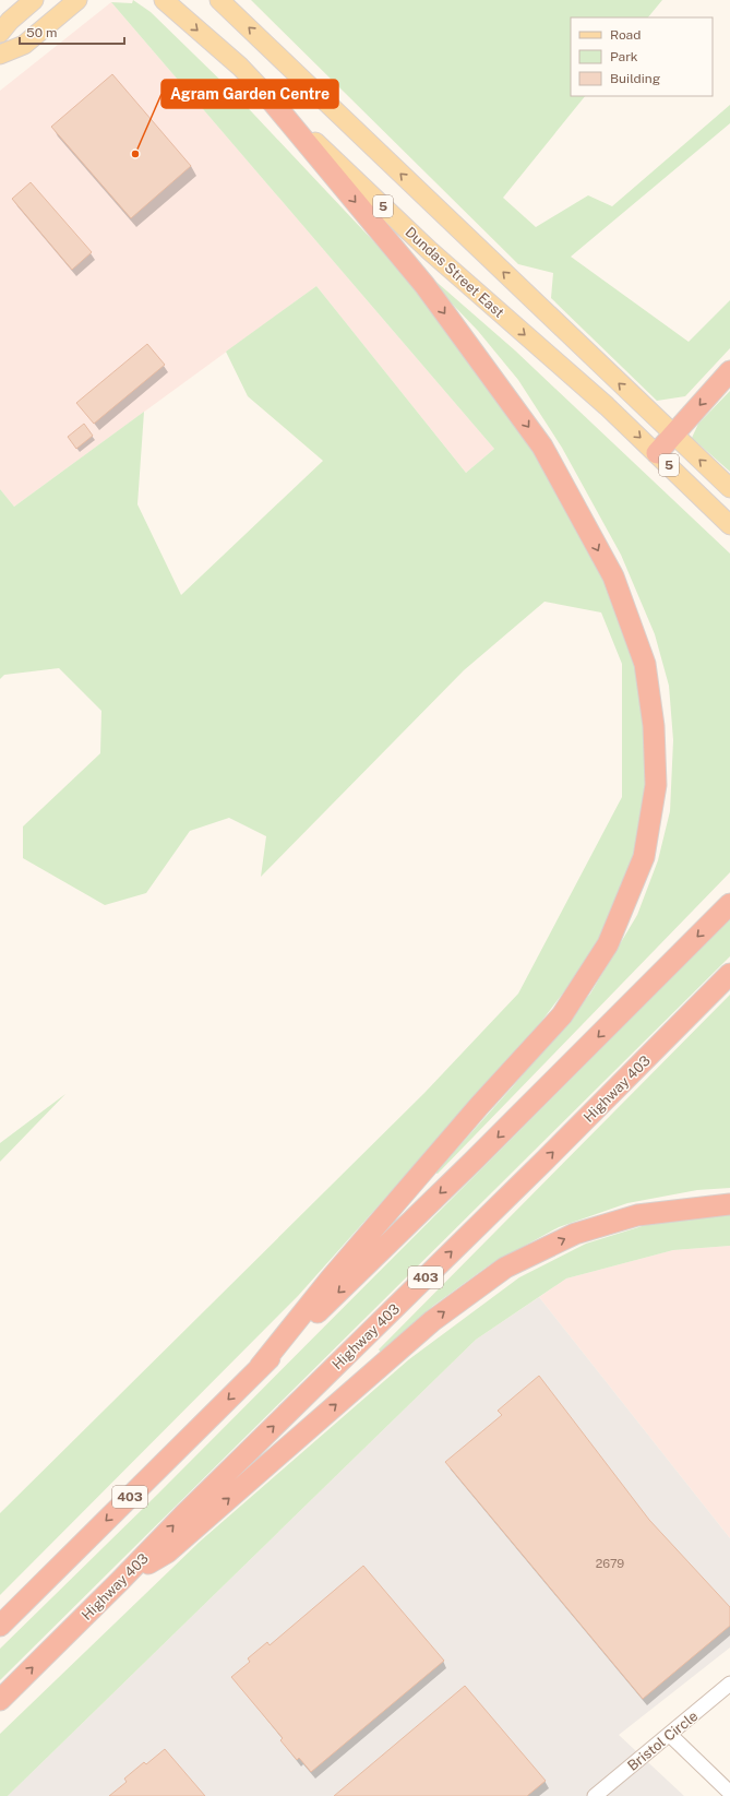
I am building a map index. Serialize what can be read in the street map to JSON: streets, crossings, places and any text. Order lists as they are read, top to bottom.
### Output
{
  "streets": {
    "highway": ["Highway 403", "403"],
    "main road": ["5", "Dundas Street East"],
    "street": ["Bristol Circle"]
  },
  "places": ["Agram Garden Centre"],
  "house_numbers": ["2679"],
  "legend": ["Road", "Park", "Building"],
  "scale_bar": "50 m"
}
